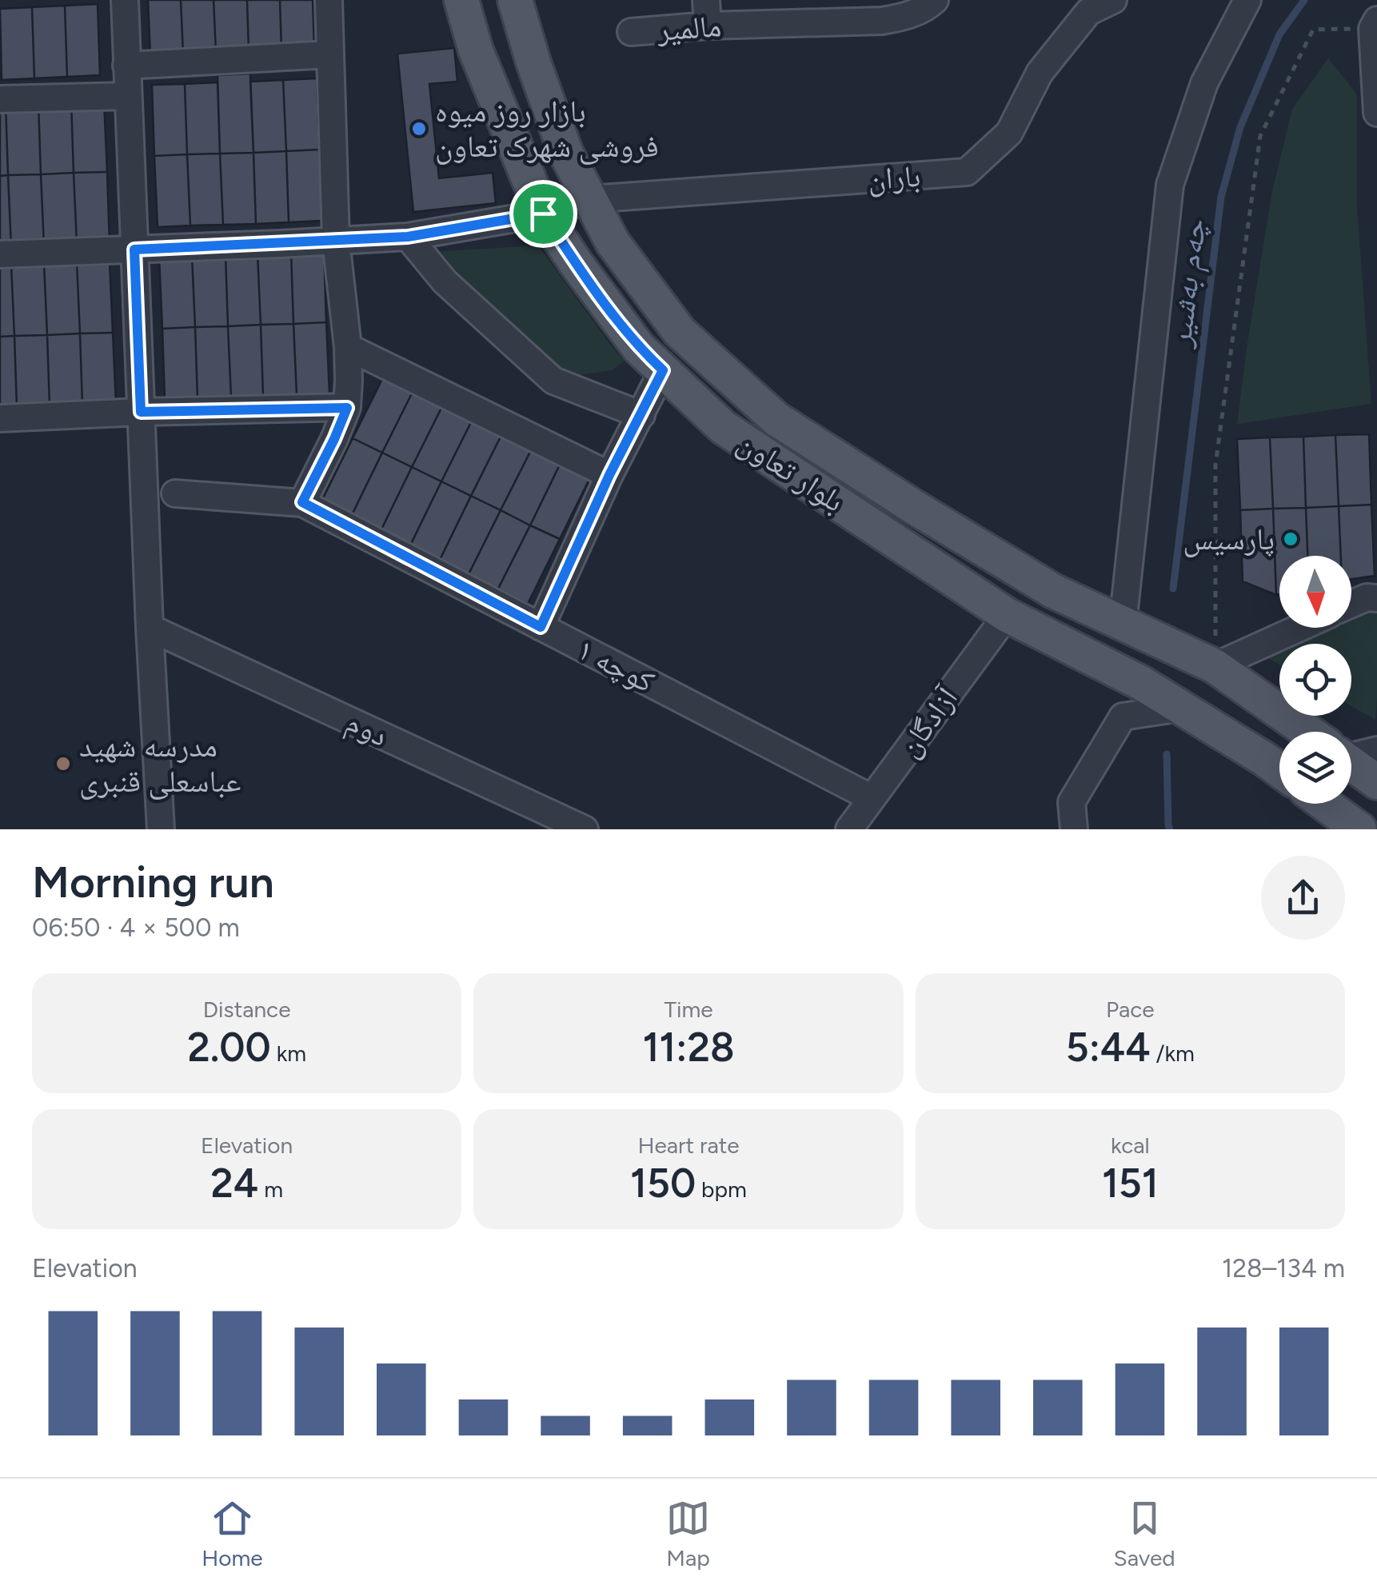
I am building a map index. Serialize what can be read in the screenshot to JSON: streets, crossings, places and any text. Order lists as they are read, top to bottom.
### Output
{
  "streets": {
    "main road": ["بلوار تعاون"],
    "street": [
      "مالمیر",
      "باران",
      "کوچه ۱",
      "آزادگان",
      "دوم"
    ]
  },
  "crossings": [
    ["باران", "بلوار تعاون"],
    ["بلوار تعاون", "آزادگان"],
    ["کوچه ۱", "آزادگان"]
  ],
  "water": ["چەم بەشیر"],
  "places": ["بازار روز میوه فروشی شهرک تعاون", "پارسیس", "مدرسه شهید عباسعلی قنبری"],
  "north": "bottom",
  "page": {
    "heading": ["Morning run", "06:50 · 4 × 500 m"],
    "stats": [
      ["Distance", "2.00 km"],
      ["Time", "11:28"],
      ["Pace", "5:44 /km"],
      ["Elevation", "24 m"],
      ["Heart rate", "150 bpm"],
      ["kcal", "151"]
    ],
    "chart": ["Elevation", "128–134 m"],
    "tabs": ["Home", "Map", "Saved"]
  }
}
